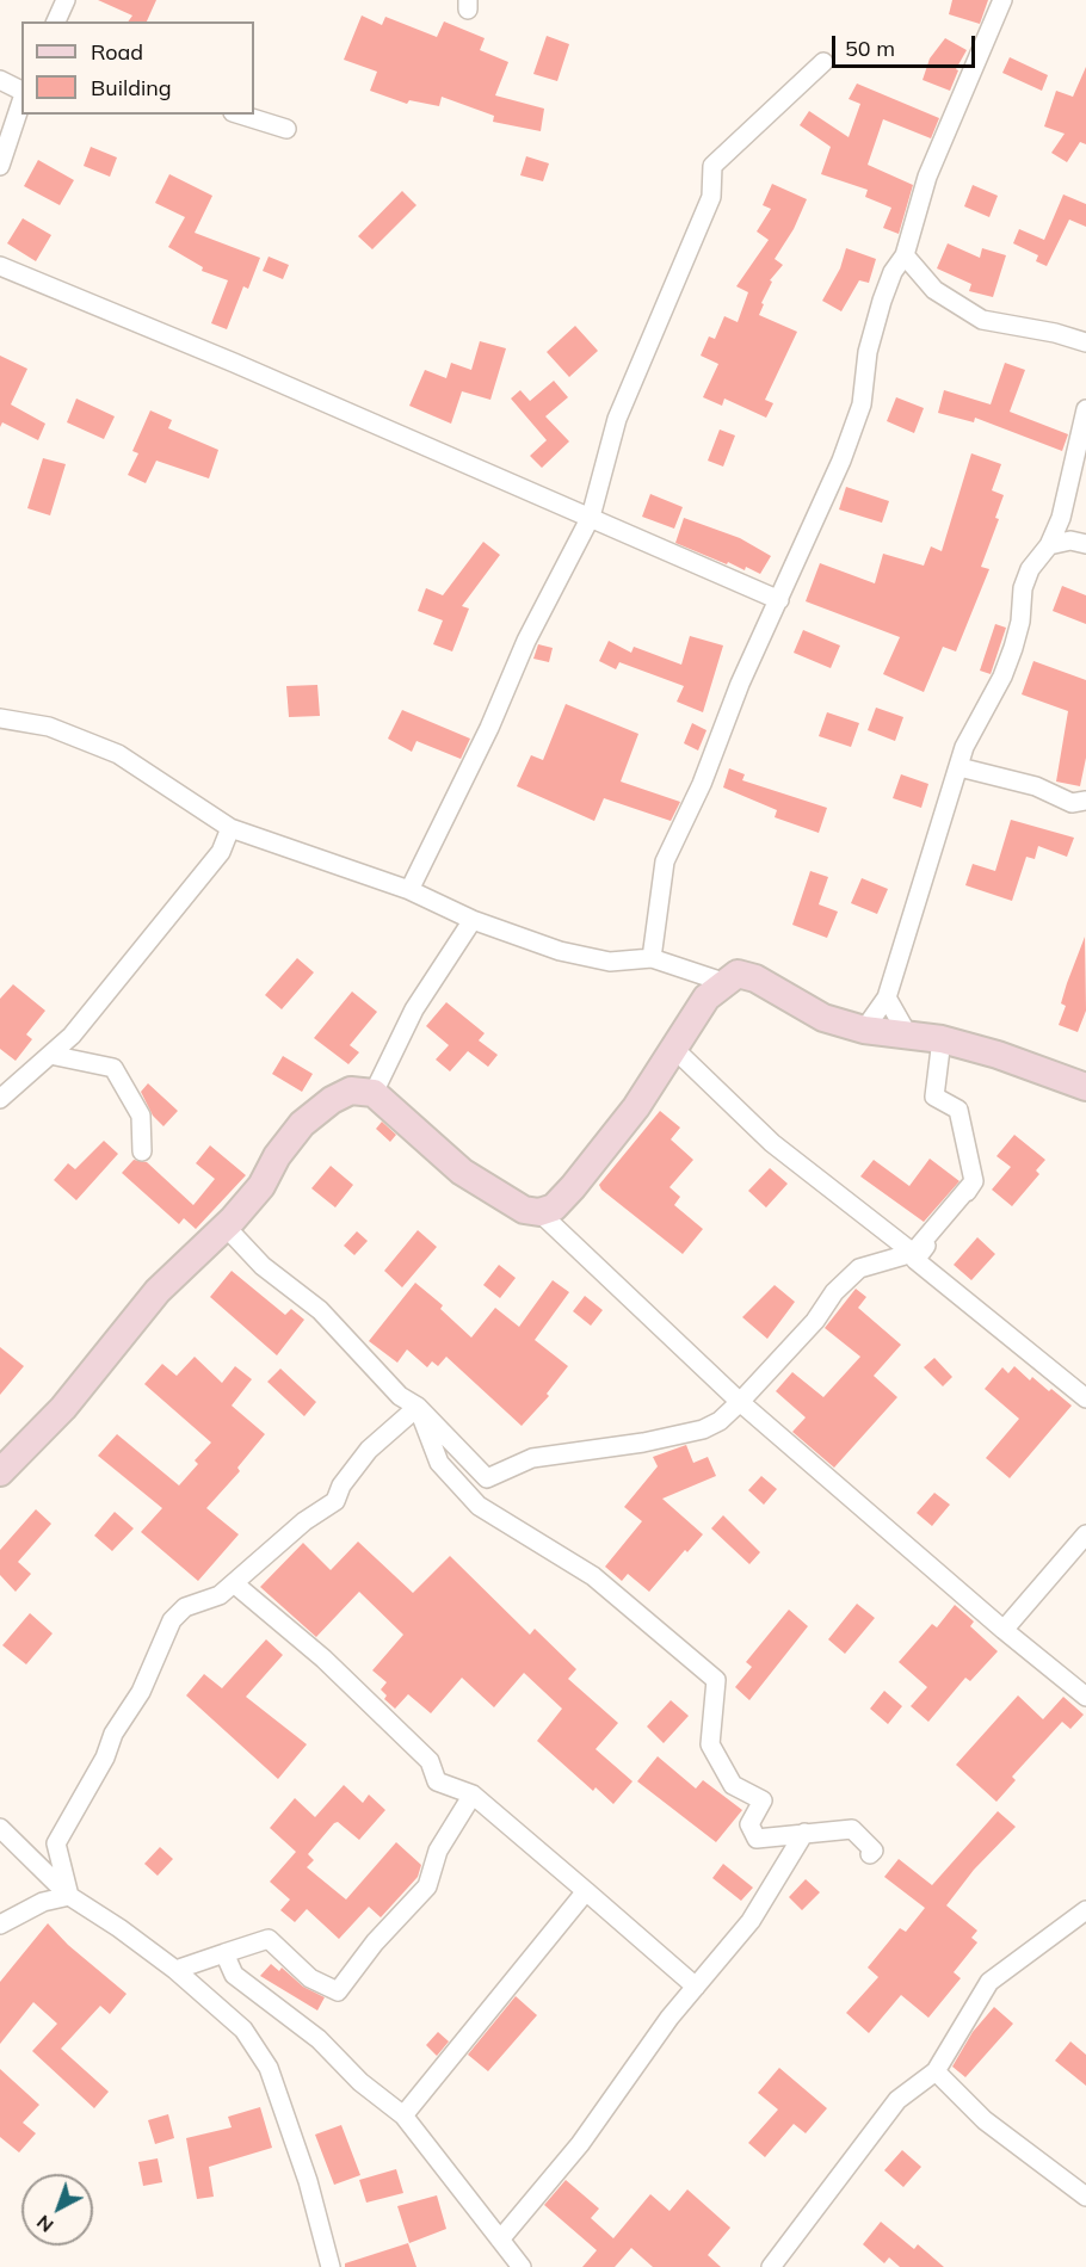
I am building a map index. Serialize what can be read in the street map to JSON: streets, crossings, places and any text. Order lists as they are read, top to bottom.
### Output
{
  "legend": ["Road", "Building"],
  "scale_bar": "50 m",
  "north": "bottom left"
}
